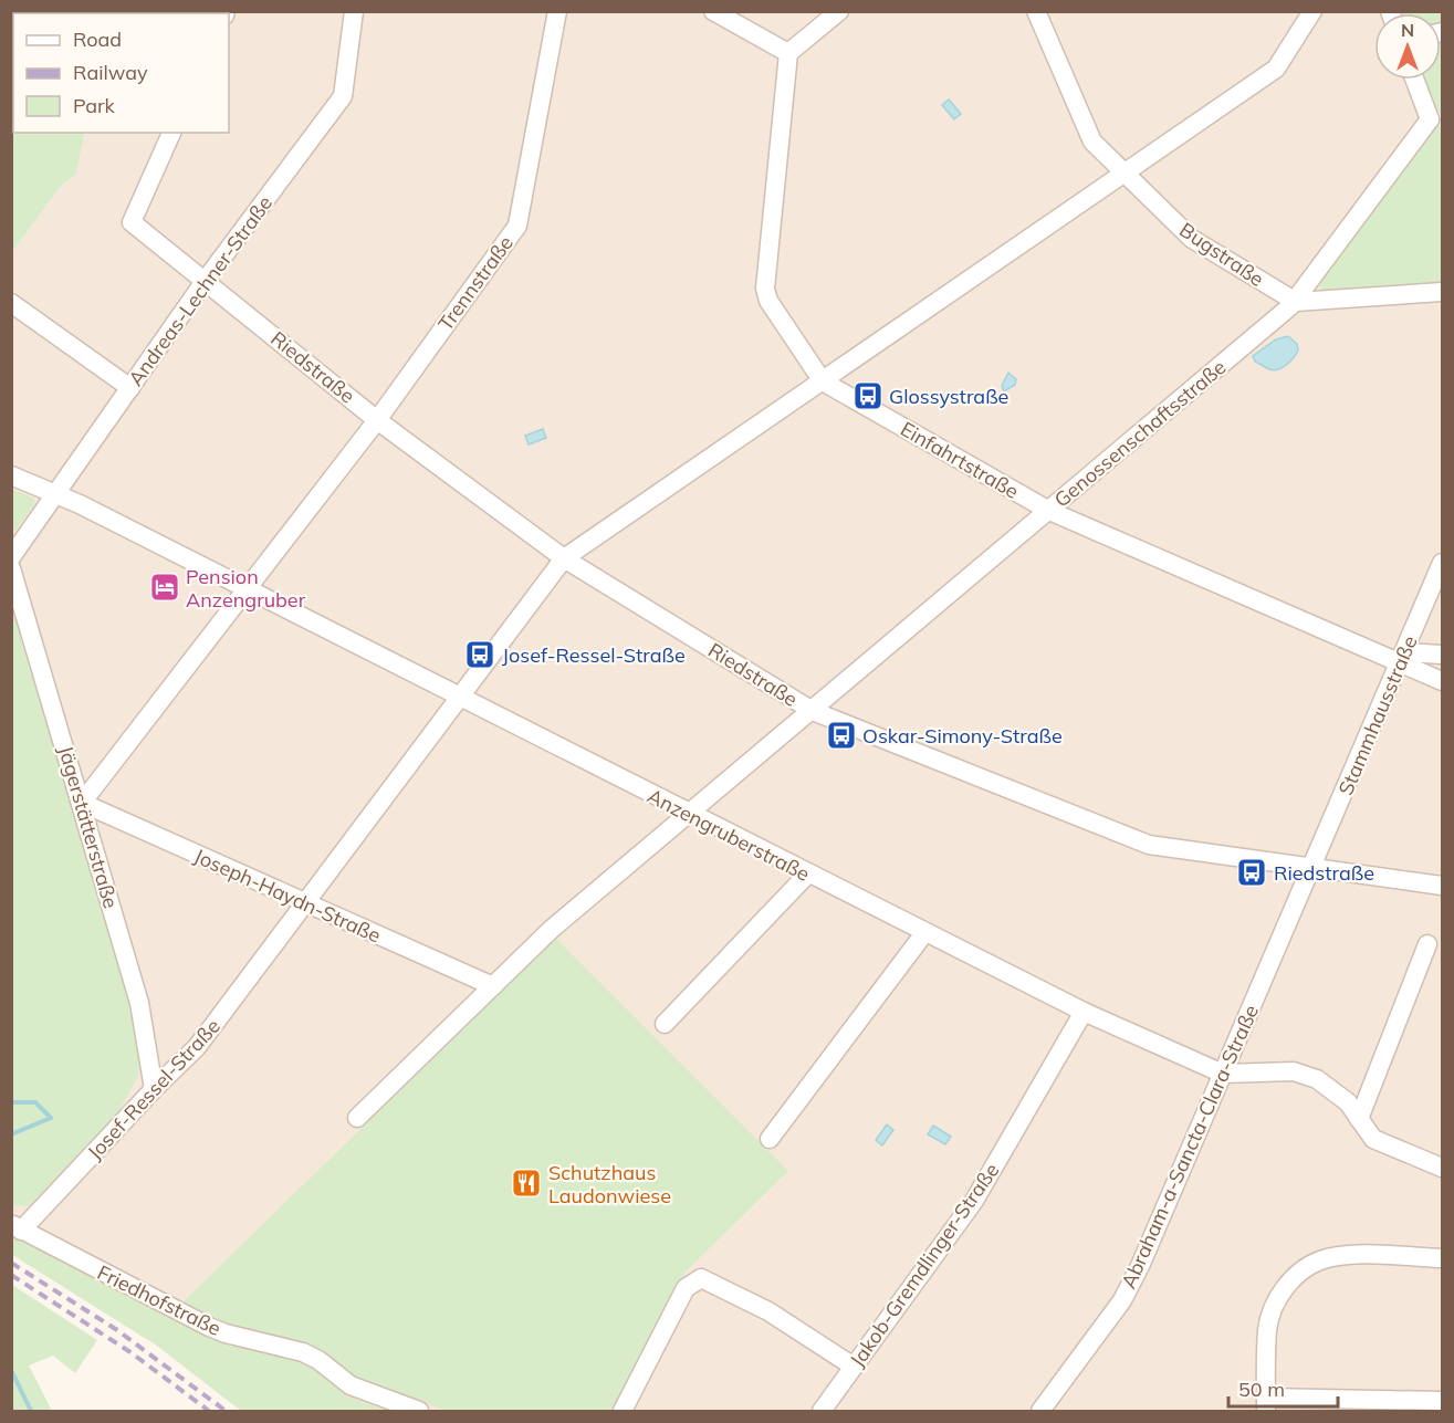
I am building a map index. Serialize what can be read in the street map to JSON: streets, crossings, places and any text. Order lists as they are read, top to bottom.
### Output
{
  "streets": {
    "street": [
      "Bugstraße",
      "Trennstraße",
      "Andreas-Lechner-Straße",
      "Riedstraße",
      "Genossenschaftsstraße",
      "Einfahrtstraße",
      "Stammhausstraße",
      "Jägerstätterstraße",
      "Anzengruberstraße",
      "Joseph-Haydn-Straße",
      "Josef-Ressel-Straße",
      "Abraham-a-Sancta-Clara-Straße",
      "Jakob-Gremdlinger-Straße",
      "Friedhofstraße"
    ]
  },
  "crossings": [
    ["Bugstraße", "Genossenschaftsstraße"],
    ["Trennstraße", "Riedstraße"],
    ["Trennstraße", "Jägerstätterstraße"],
    ["Trennstraße", "Anzengruberstraße"],
    ["Trennstraße", "Joseph-Haydn-Straße"],
    ["Andreas-Lechner-Straße", "Riedstraße"],
    ["Andreas-Lechner-Straße", "Anzengruberstraße"],
    ["Riedstraße", "Genossenschaftsstraße"],
    ["Riedstraße", "Stammhausstraße"],
    ["Riedstraße", "Josef-Ressel-Straße"],
    ["Riedstraße", "Abraham-a-Sancta-Clara-Straße"],
    ["Genossenschaftsstraße", "Einfahrtstraße"],
    ["Einfahrtstraße", "Stammhausstraße"],
    ["Stammhausstraße", "Abraham-a-Sancta-Clara-Straße"],
    ["Jägerstätterstraße", "Joseph-Haydn-Straße"],
    ["Jägerstätterstraße", "Josef-Ressel-Straße"],
    ["Anzengruberstraße", "Josef-Ressel-Straße"],
    ["Anzengruberstraße", "Abraham-a-Sancta-Clara-Straße"],
    ["Anzengruberstraße", "Jakob-Gremdlinger-Straße"],
    ["Joseph-Haydn-Straße", "Josef-Ressel-Straße"],
    ["Josef-Ressel-Straße", "Friedhofstraße"]
  ],
  "places": {
    "bus stop": [
      "Glossystraße",
      "Josef-Ressel-Straße",
      "Oskar-Simony-Straße",
      "Riedstraße"
    ],
    "hotel": ["Pension Anzengruber"],
    "restaurant": ["Schutzhaus Laudonwiese"]
  },
  "legend": ["Road", "Railway", "Park"],
  "scale_bar": "50 m",
  "north": "top"
}
